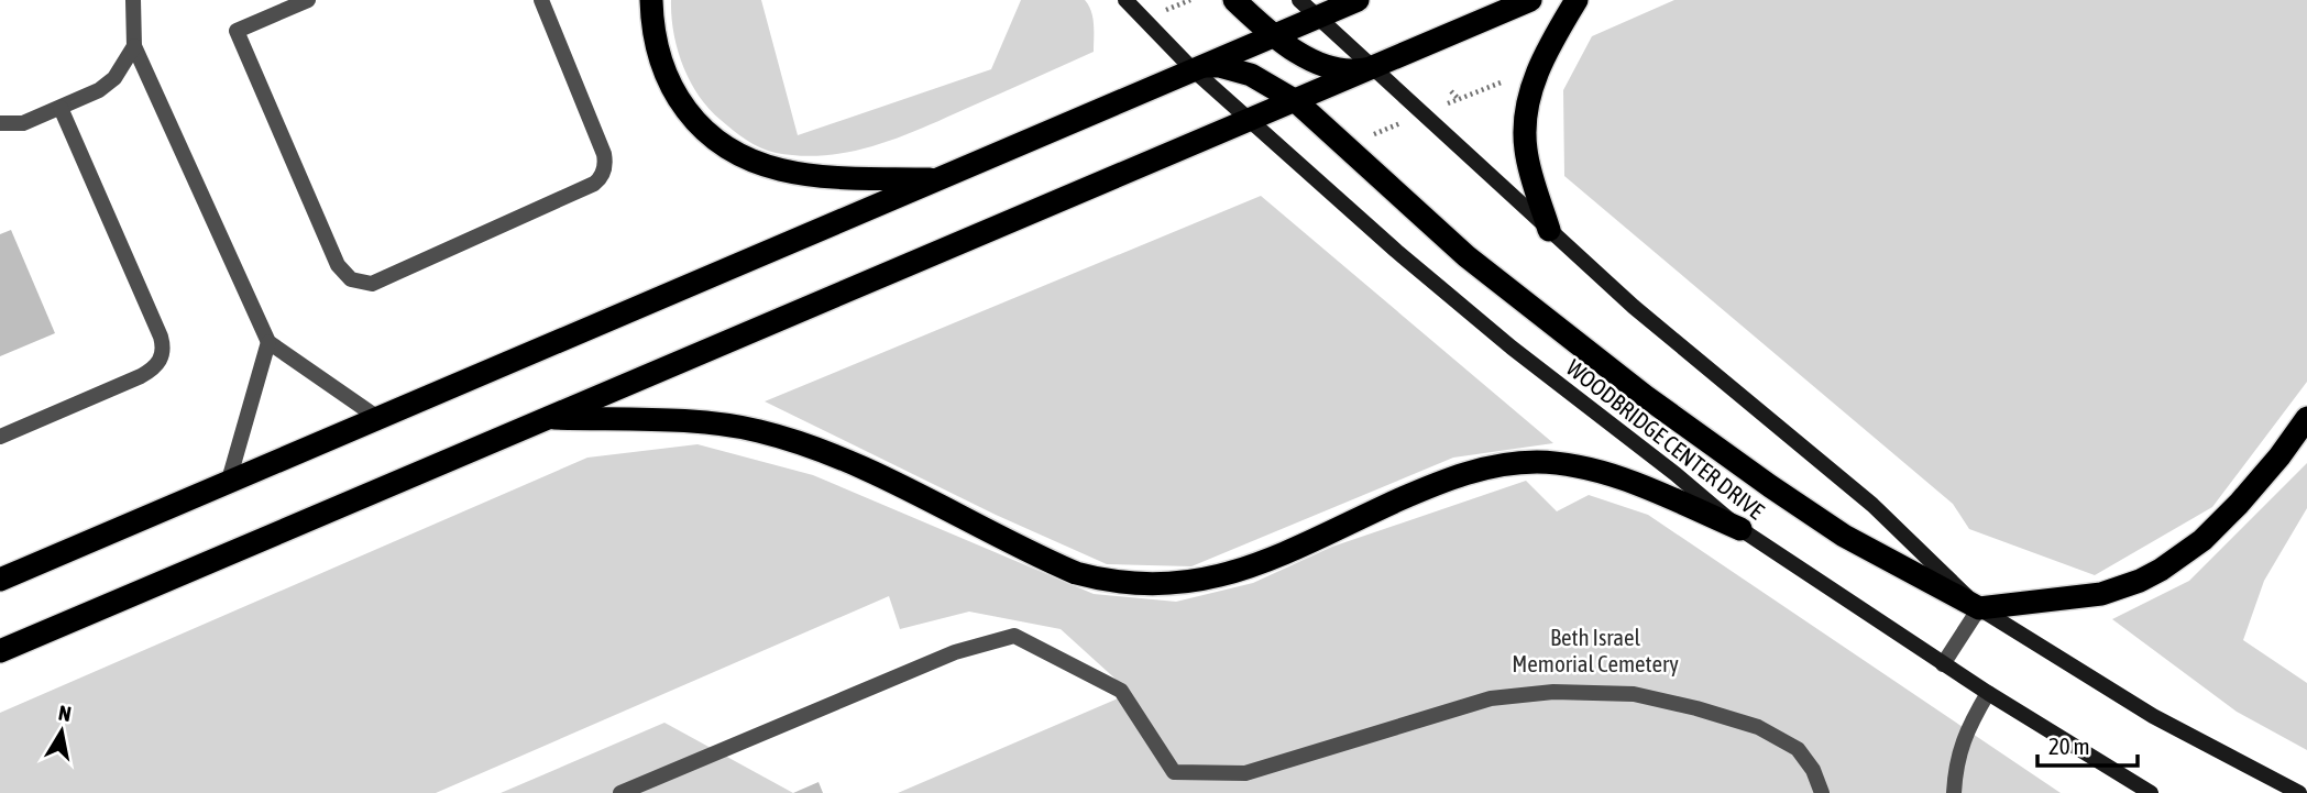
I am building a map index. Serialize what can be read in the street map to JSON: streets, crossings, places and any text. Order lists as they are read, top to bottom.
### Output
{
  "streets": {
    "street": ["WOODBRIDGE CENTER DRIVE"]
  },
  "parks": ["Beth Israel Memorial Cemetery"],
  "scale_bar": "20 m",
  "north": "top"
}
